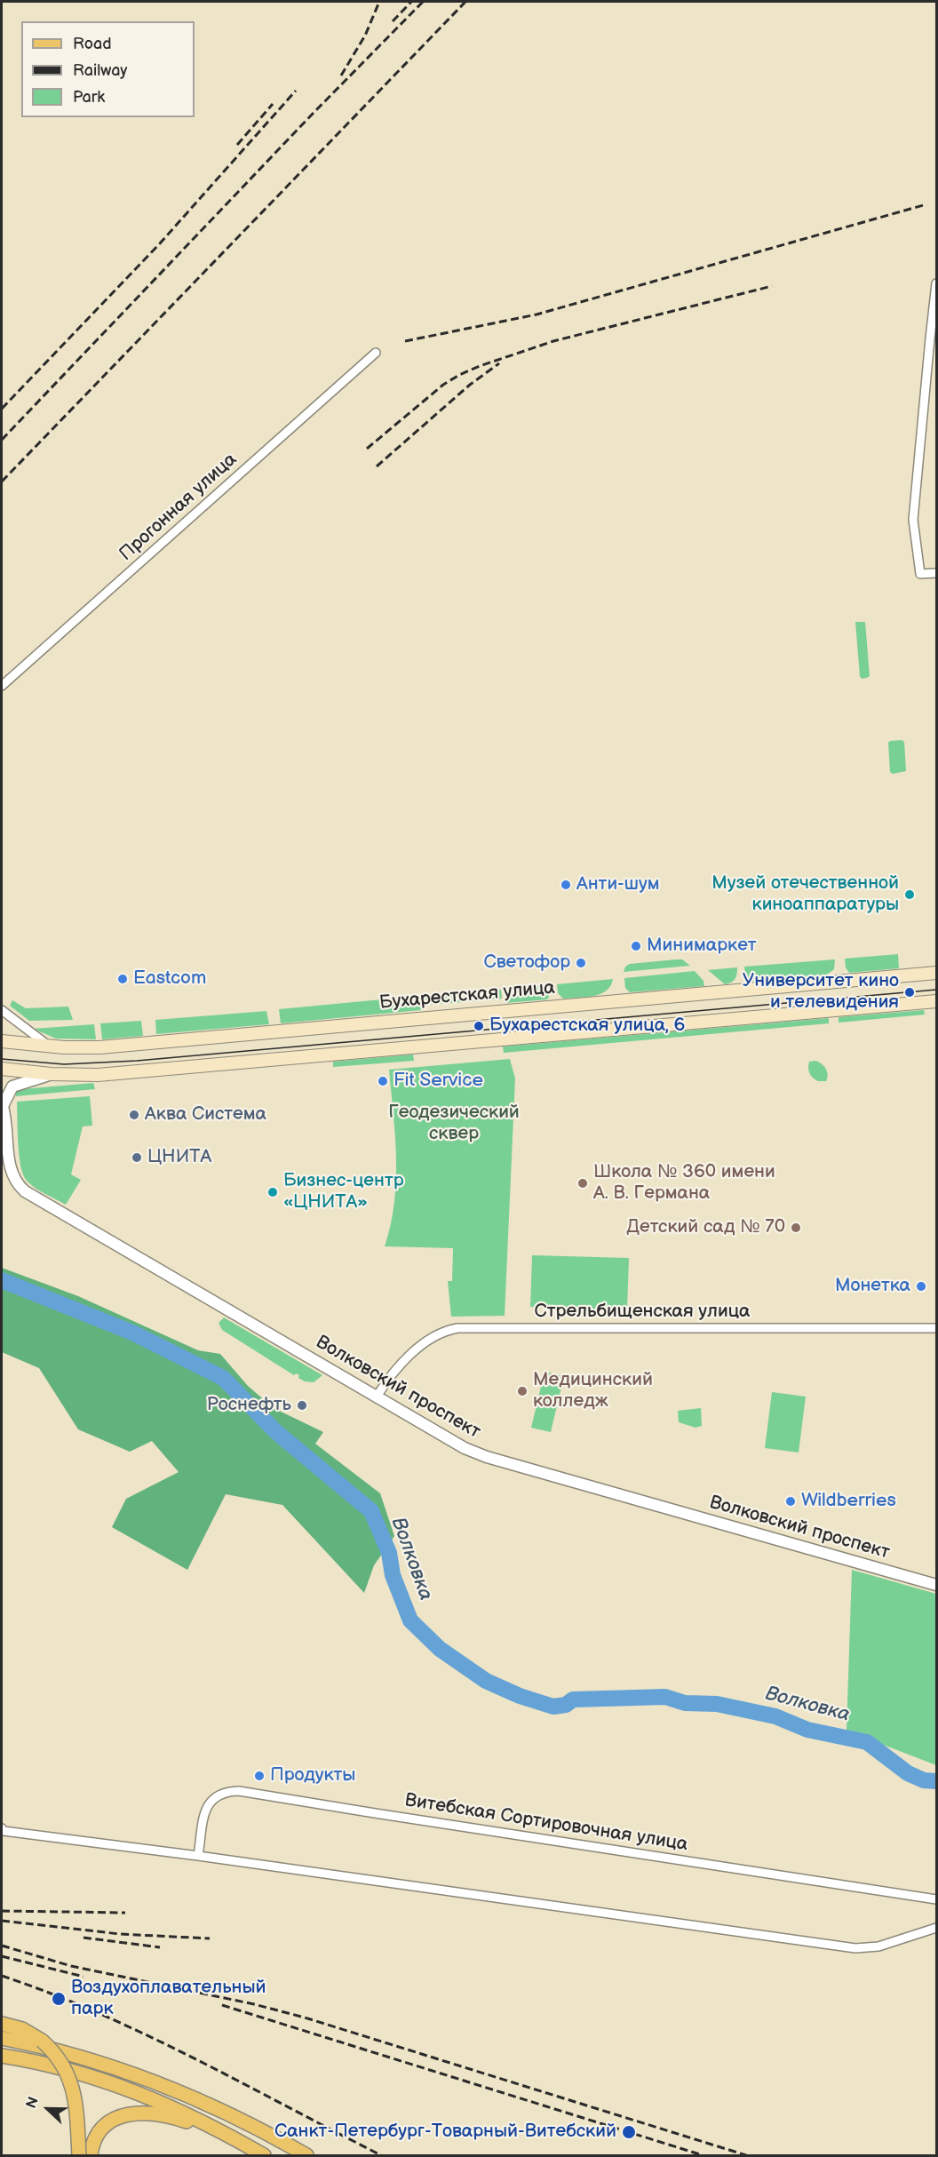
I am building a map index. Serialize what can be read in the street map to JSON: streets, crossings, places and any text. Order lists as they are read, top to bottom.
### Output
{
  "streets": {
    "main road": ["Бухарестская улица"],
    "street": [
      "Прогонная улица",
      "Стрельбищенская улица",
      "Волковский проспект",
      "Витебская Сортировочная улица"
    ]
  },
  "crossings": [
    ["Стрельбищенская улица", "Волковский проспект"]
  ],
  "water": ["Волковка"],
  "parks": ["Геодезический сквер"],
  "places": [
    "Анти-шум",
    "Музей отечественной киноаппаратуры",
    "Минимаркет",
    "Светофор",
    "Eastcom",
    "Университет кино и телевидения",
    "Бухарестская улица, 6",
    "Fit Service",
    "Аква Система",
    "ЦНИТА",
    "Школа № 360 имени А. В. Германа",
    "Бизнес-центр «ЦНИТА»",
    "Детский сад № 70",
    "Монетка",
    "Медицинский колледж",
    "Роснефть",
    "Wildberries",
    "Продукты",
    "Воздухоплавательный парк",
    "Санкт-Петербург-Товарный-Витебский"
  ],
  "legend": ["Road", "Railway", "Park"],
  "north": "left"
}
